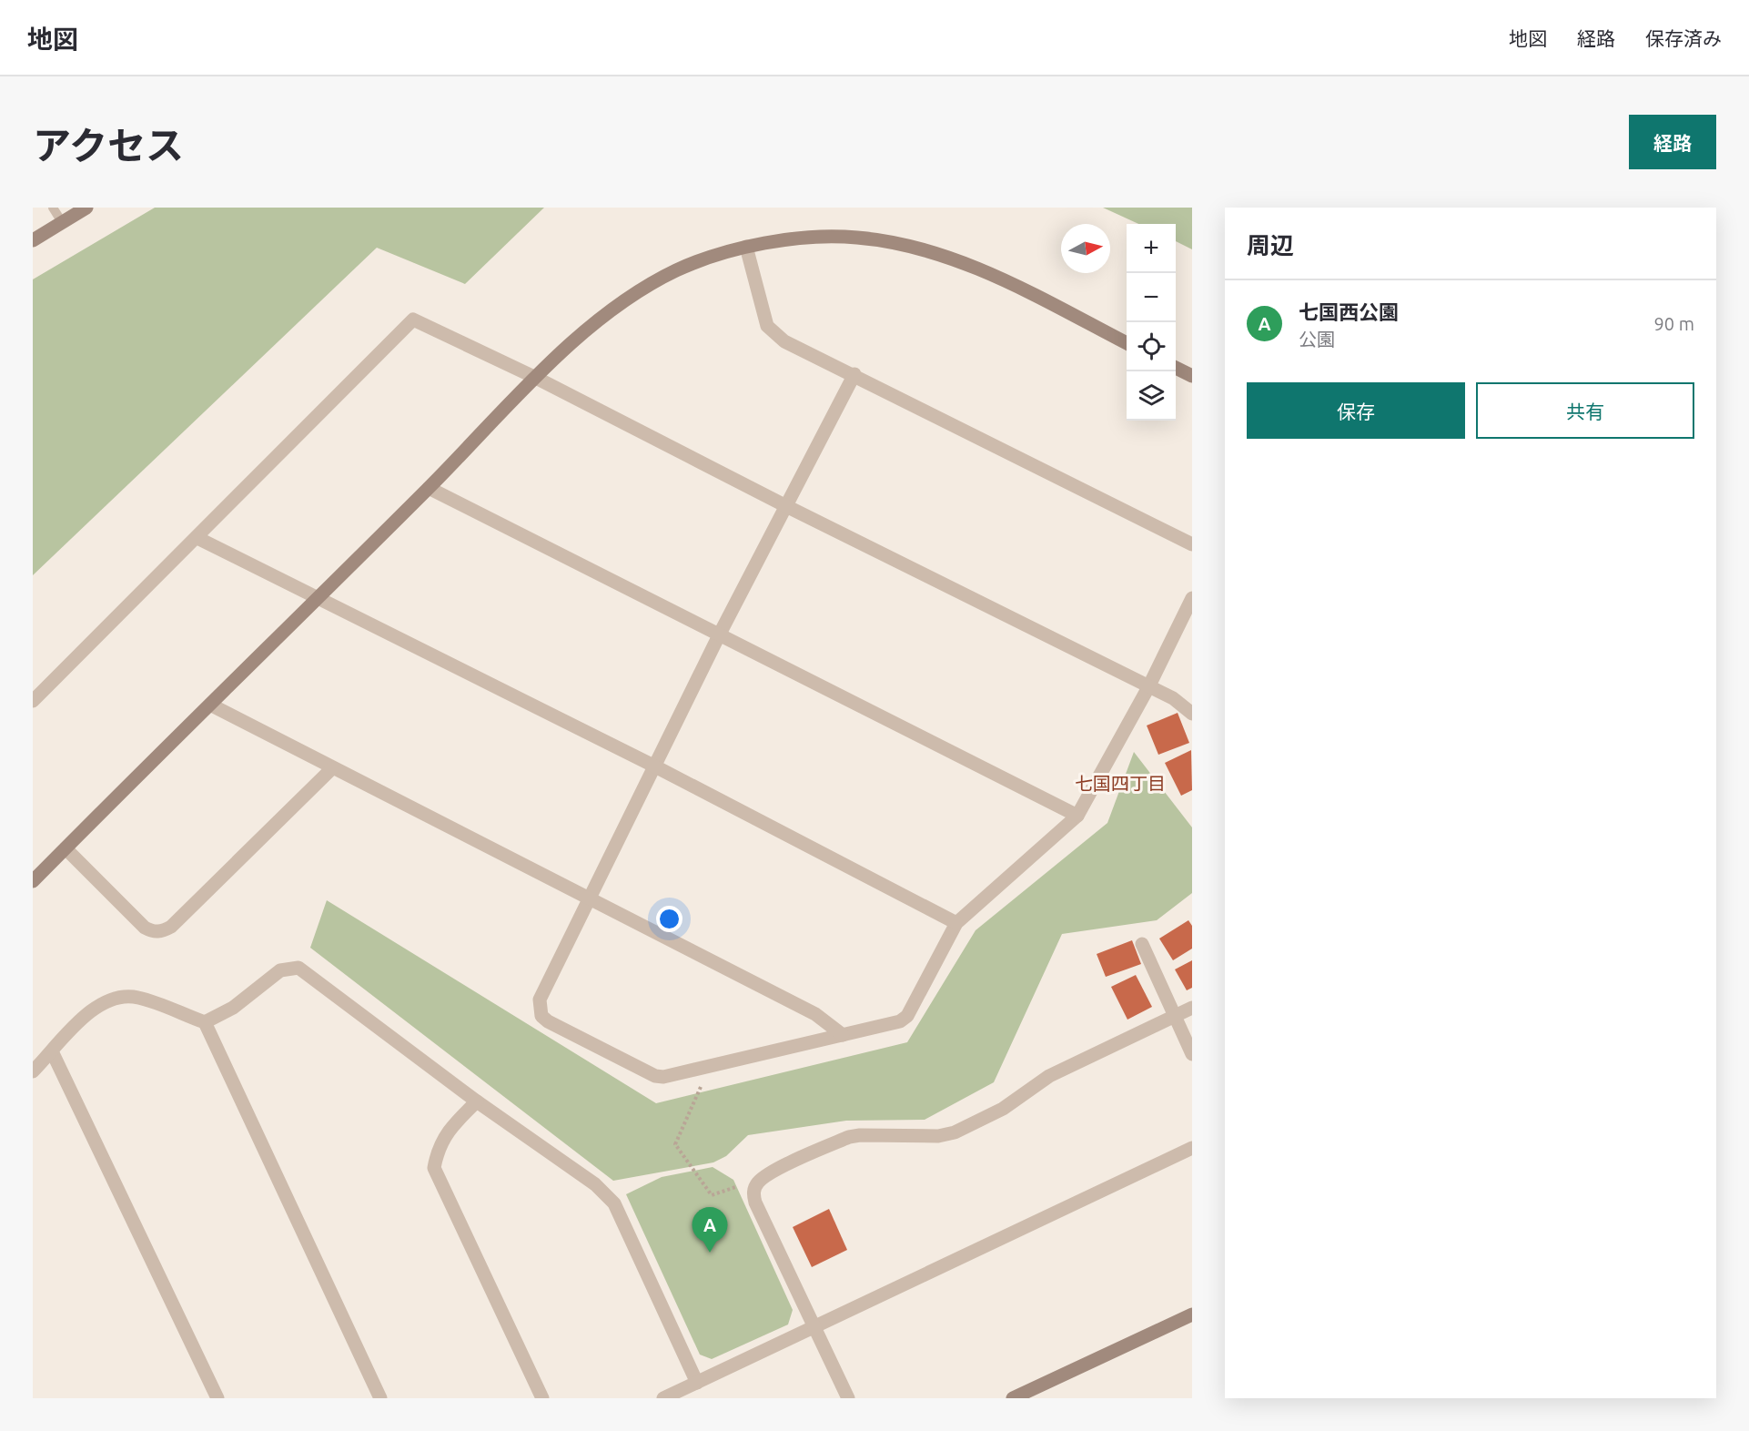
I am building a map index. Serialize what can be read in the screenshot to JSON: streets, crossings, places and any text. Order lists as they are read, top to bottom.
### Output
{
  "districts": ["七国四丁目"],
  "north": "right",
  "page": {
    "header": "地図",
    "nav": ["地図", "経路", "保存済み"],
    "title": "アクセス",
    "buttons": [
      "経路",
      ["保存", "共有"]
    ],
    "heading": "周辺",
    "map_buttons": ["+", "−"],
    "list": [
      {
        "mark": "A",
        "name": "七国西公園",
        "note": "公園",
        "value": "90 m"
      }
    ],
    "pins": "A"
  }
}
